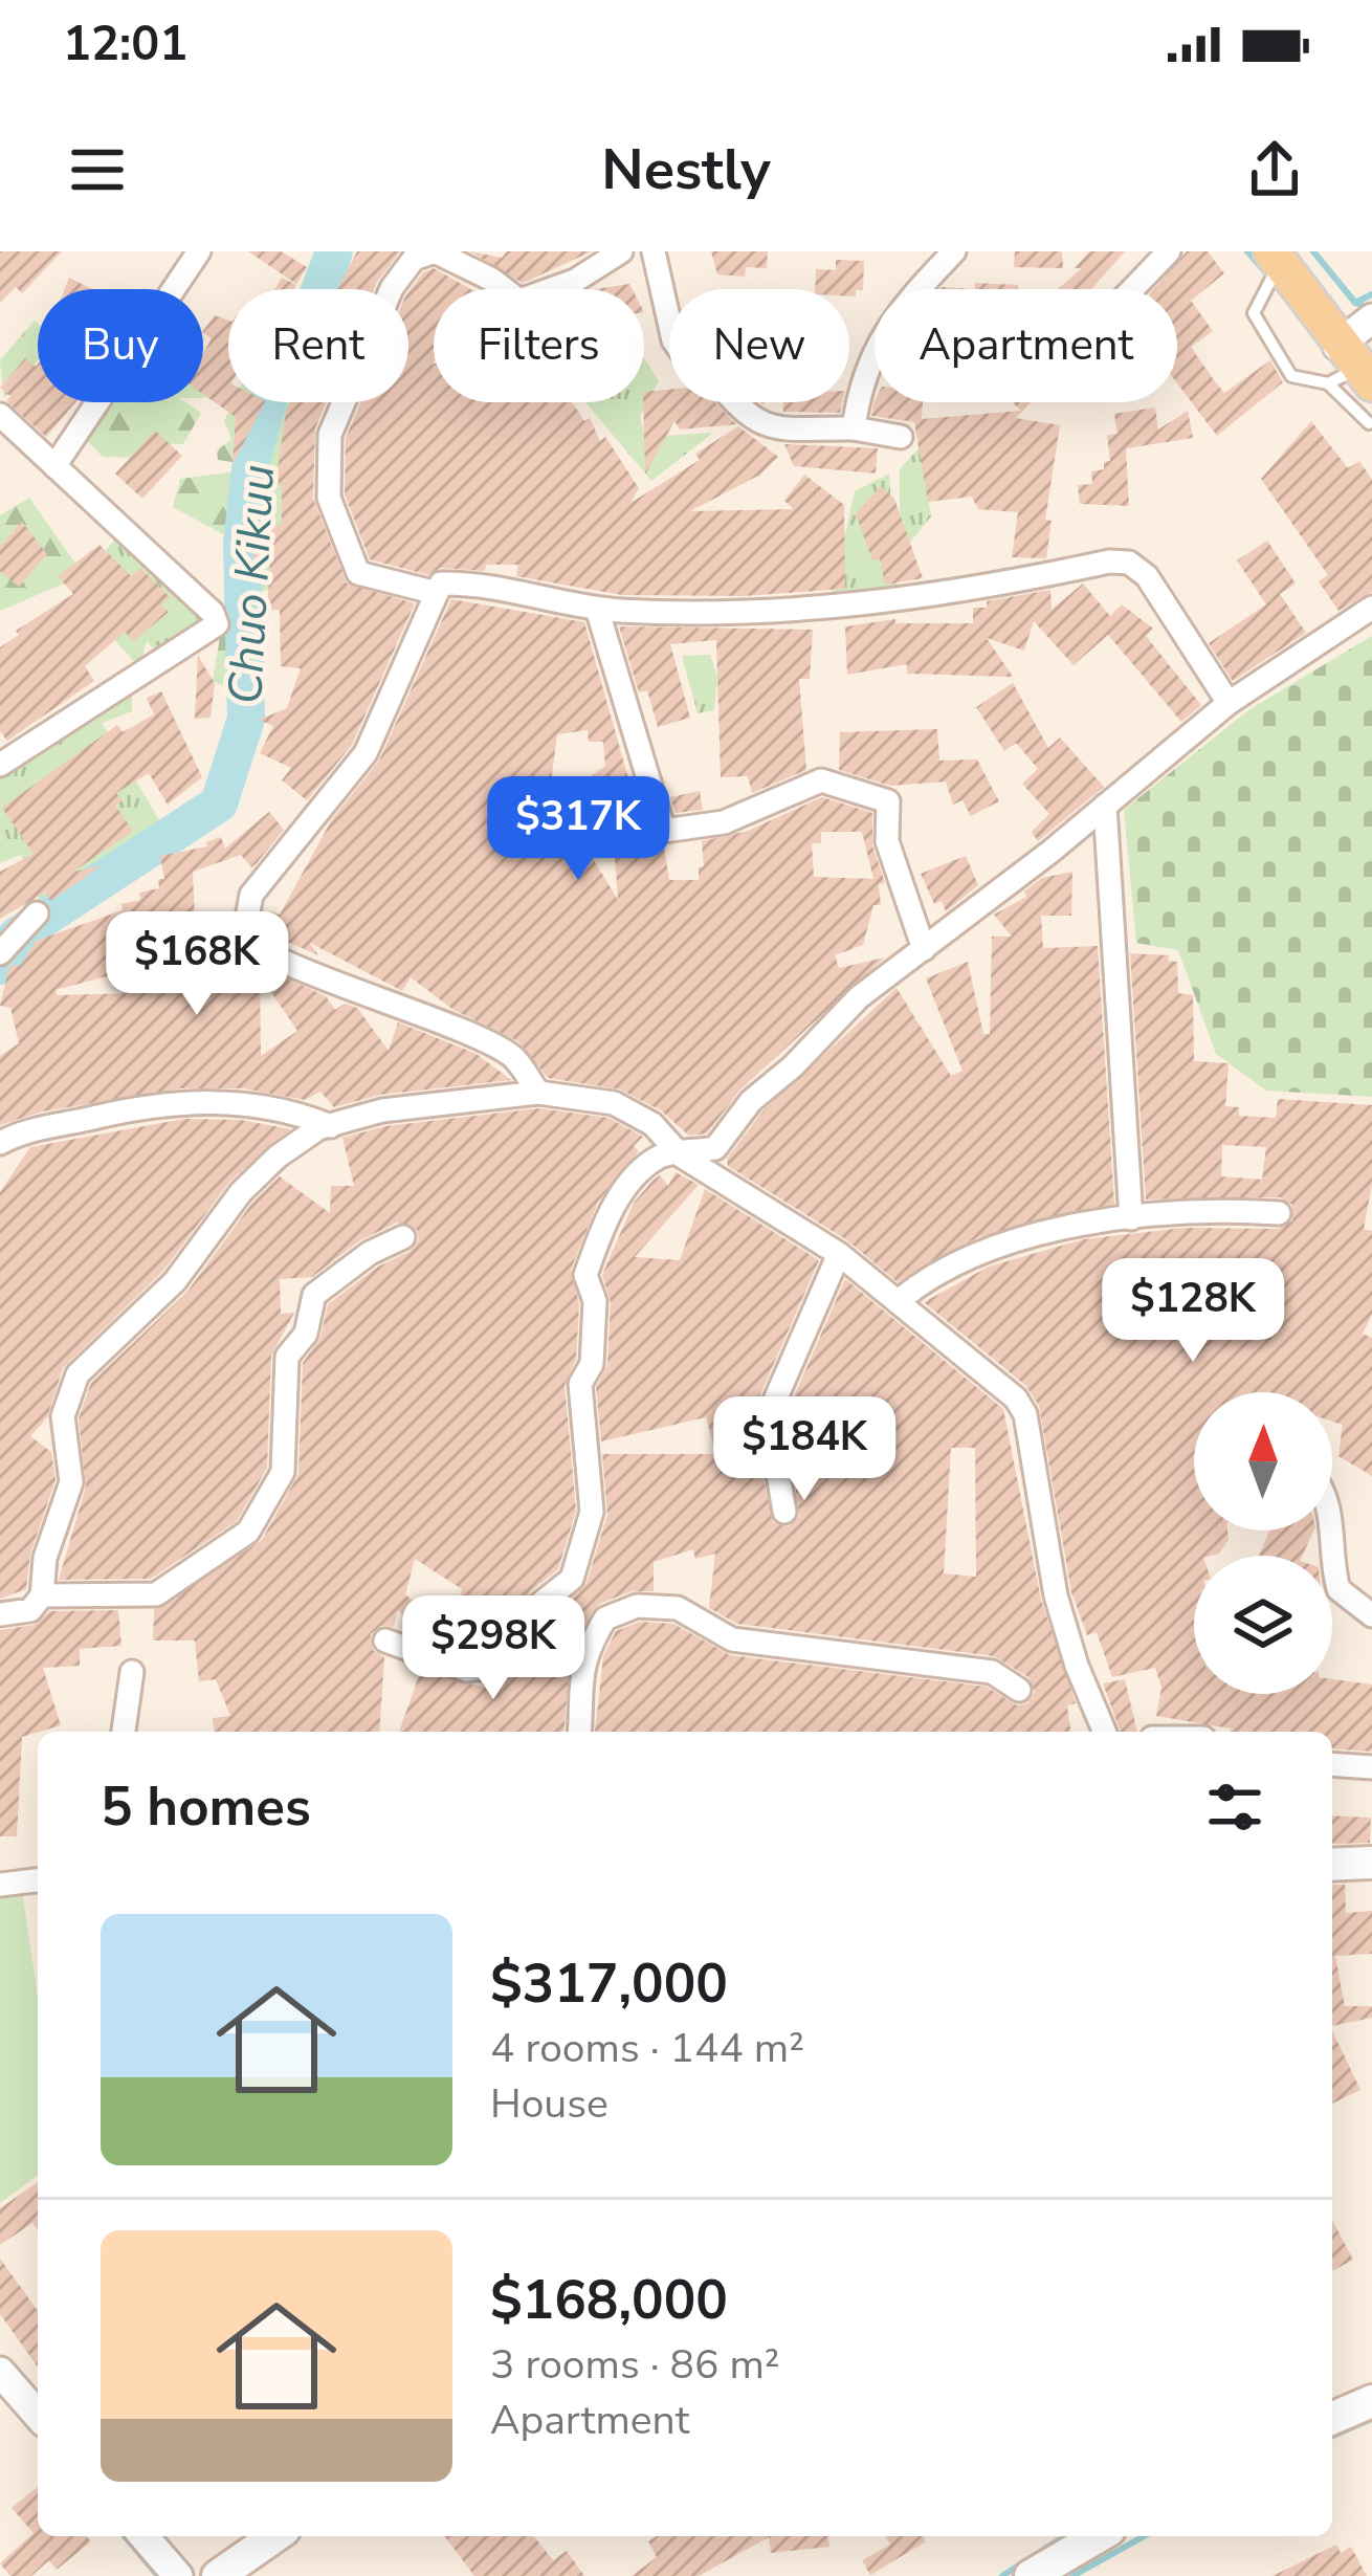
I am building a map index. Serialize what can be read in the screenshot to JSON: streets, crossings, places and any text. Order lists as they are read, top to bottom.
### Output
{
  "water": ["Chuo Kikuu"],
  "north": "top",
  "page": {
    "status": "12:01",
    "header": "Nestly",
    "chip": [
      "Buy",
      "Rent",
      "Filters",
      "New",
      "Apartment"
    ],
    "price": [
      "$317K",
      "$168K",
      "$128K",
      "$184K",
      "$298K"
    ],
    "heading": "5 homes",
    "list": [
      {
        "name": "$317,000",
        "note": "4 rooms · 144 m² · House"
      },
      {
        "name": "$168,000",
        "note": "3 rooms · 86 m² · Apartment"
      }
    ]
  }
}
